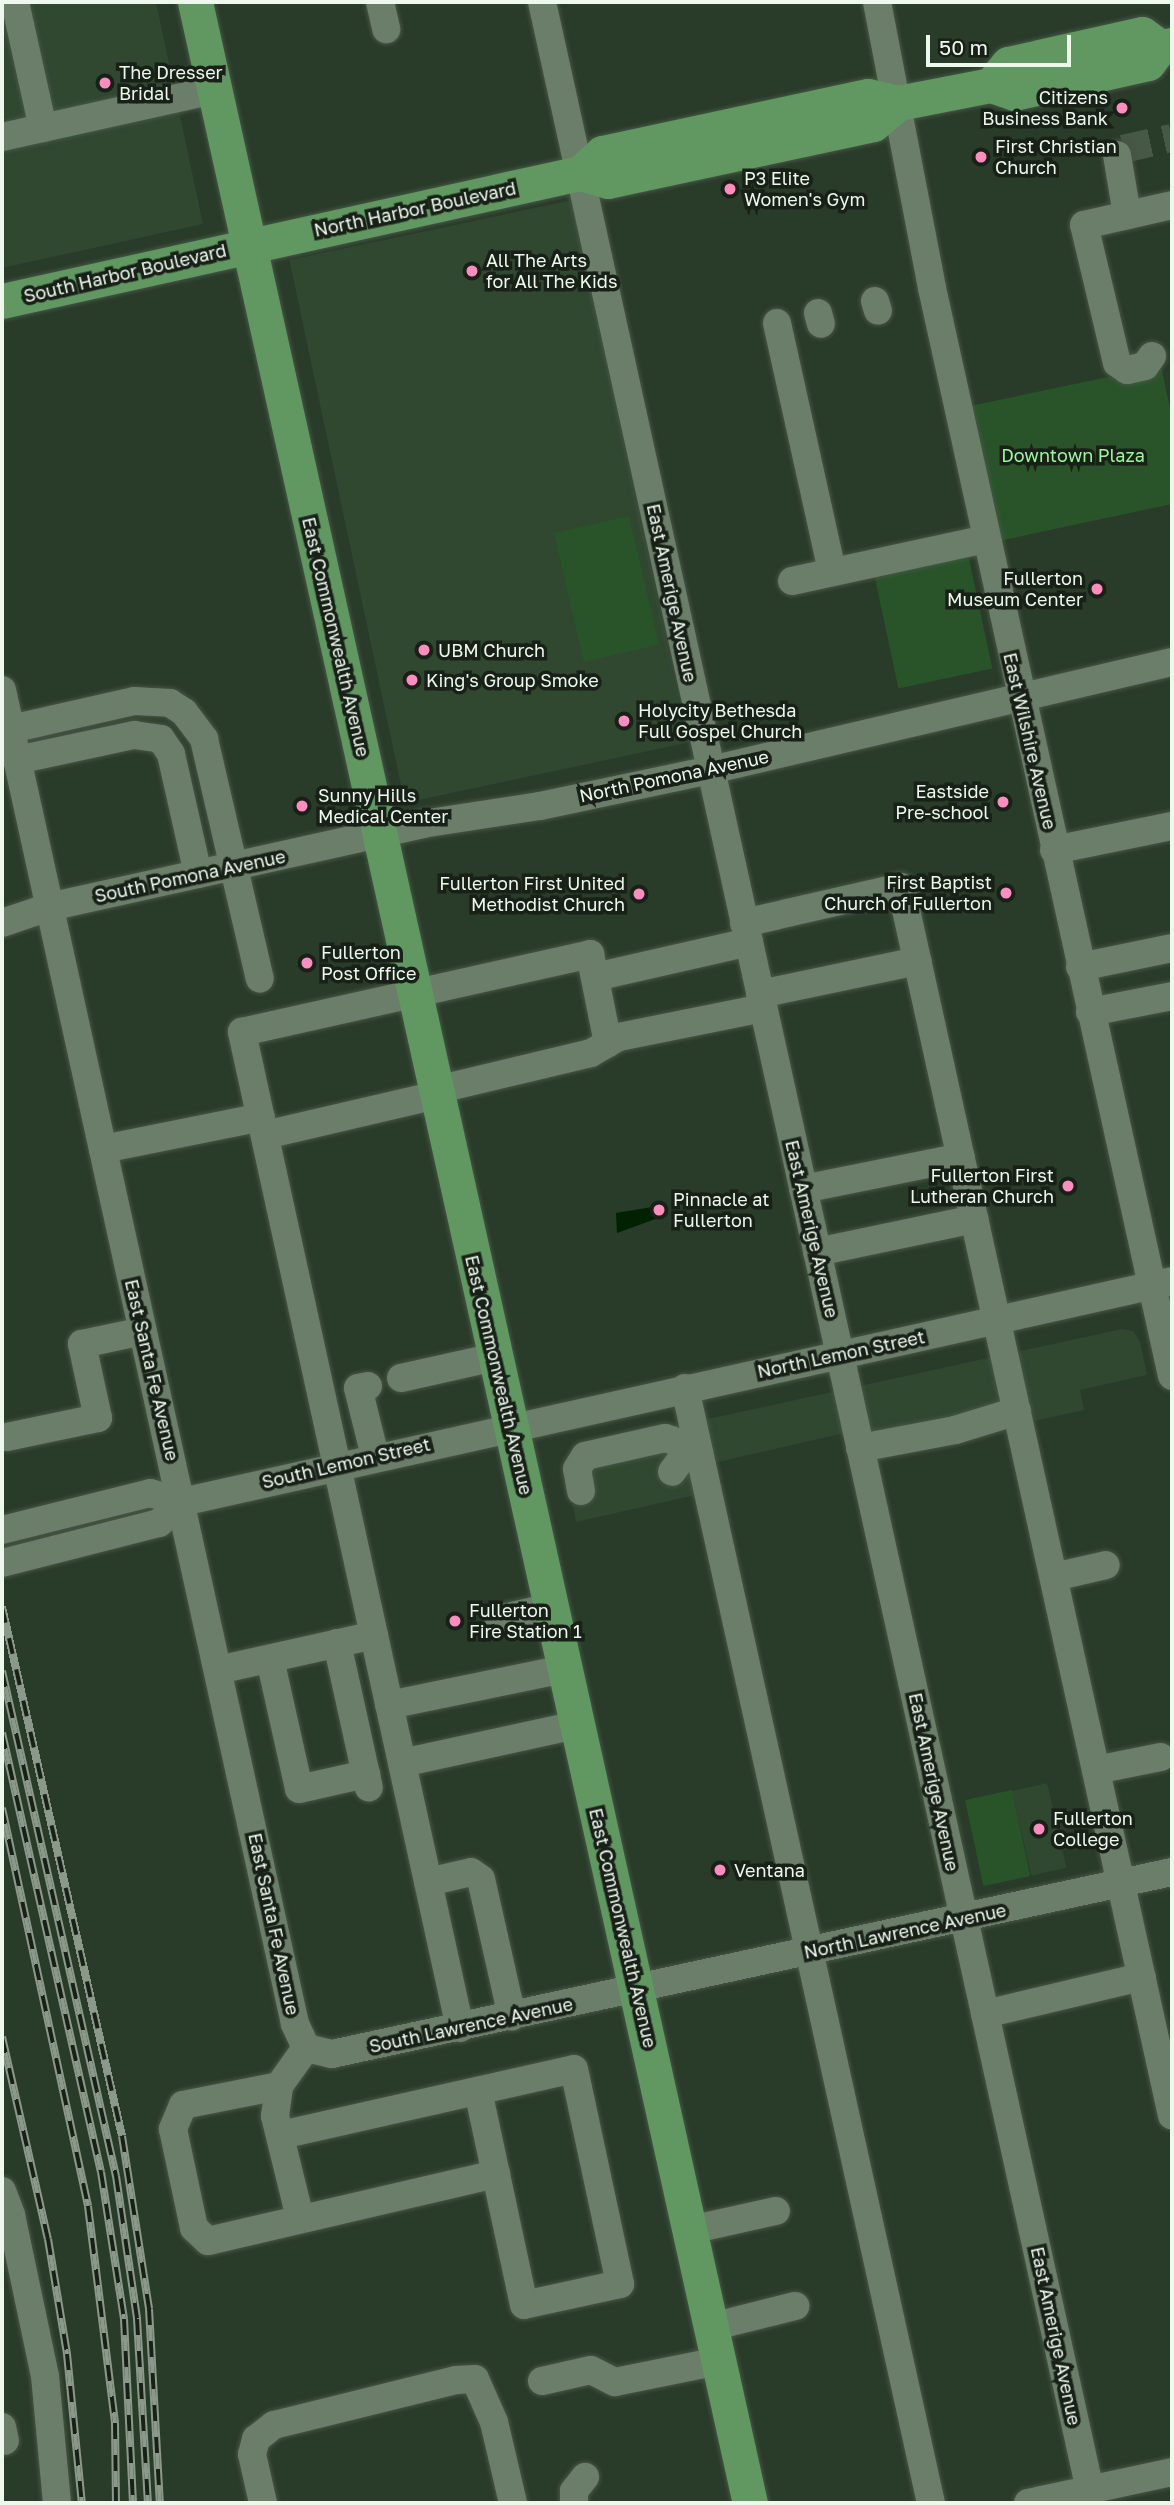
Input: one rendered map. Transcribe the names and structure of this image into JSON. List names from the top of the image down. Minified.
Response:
{"streets":{"main road":["North Harbor Boulevard","South Harbor Boulevard","East Commonwealth Avenue"],"street":["East Amerige Avenue","East Wilshire Avenue","North Pomona Avenue","South Pomona Avenue","North Lemon Street","East Santa Fe Avenue","South Lemon Street","North Lawrence Avenue","South Lawrence Avenue"]},"crossings":[["North Harbor Boulevard","South Harbor Boulevard"],["North Harbor Boulevard","East Amerige Avenue"],["North Harbor Boulevard","East Commonwealth Avenue"],["North Harbor Boulevard","East Wilshire Avenue"],["South Harbor Boulevard","East Commonwealth Avenue"],["East Amerige Avenue","North Pomona Avenue"],["East Amerige Avenue","North Lemon Street"],["East Amerige Avenue","North Lawrence Avenue"],["East Commonwealth Avenue","North Pomona Avenue"],["East Commonwealth Avenue","South Pomona Avenue"],["East Commonwealth Avenue","North Lemon Street"],["East Commonwealth Avenue","South Lemon Street"],["East Commonwealth Avenue","North Lawrence Avenue"],["East Commonwealth Avenue","South Lawrence Avenue"],["East Wilshire Avenue","North Pomona Avenue"],["East Wilshire Avenue","North Lemon Street"],["North Pomona Avenue","South Pomona Avenue"],["South Pomona Avenue","East Santa Fe Avenue"],["North Lemon Street","South Lemon Street"],["East Santa Fe Avenue","South Lemon Street"],["East Santa Fe Avenue","South Lawrence Avenue"],["North Lawrence Avenue","South Lawrence Avenue"]],"parks":["Downtown Plaza"],"places":["The Dresser Bridal","Citizens Business Bank","First Christian Church","P3 Elite Women's Gym","All The Arts for All The Kids","Fullerton Museum Center","UBM Church","King's Group Smoke","Holycity Bethesda Full Gospel Church","Eastside Pre-school","Sunny Hills Medical Center","First Baptist Church of Fullerton","Fullerton First United Methodist Church","Fullerton Post Office","Fullerton First Lutheran Church","Pinnacle at Fullerton","Fullerton Fire Station 1","Fullerton College","Ventana"],"scale_bar":"50 m"}
